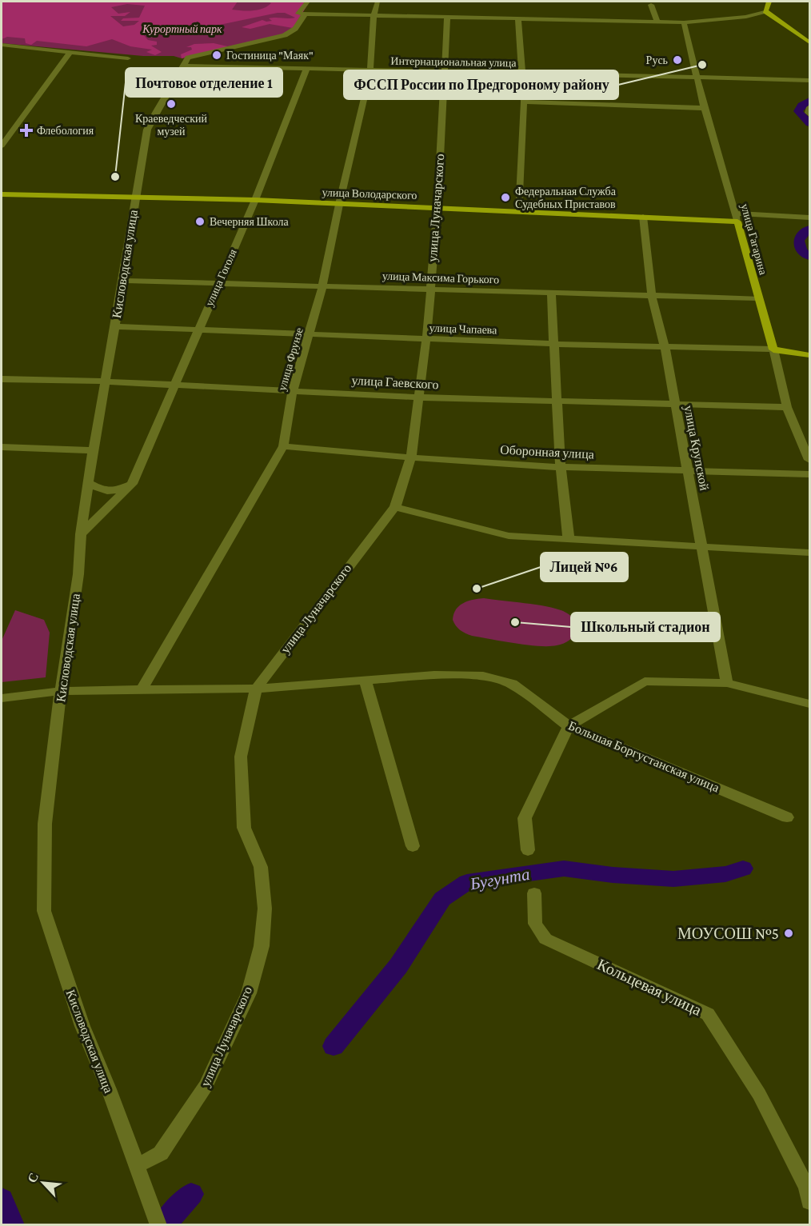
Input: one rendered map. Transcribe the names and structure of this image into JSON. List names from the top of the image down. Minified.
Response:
{"streets":{"main road":["улица Володарского","улица Гагарина","улица Чапаева"],"street":["Интернациональная улица","улица Луначарского","Кисловодская улица","улица Гоголя","улица Максима Горького","улица Фрунзе","улица Гаевского","улица Крупской","Оборонная улица","Большая Боргустанская улица","Кольцевая улица"]},"crossings":[["Интернациональная улица","улица Луначарского"],["Интернациональная улица","улица Гагарина"],["Интернациональная улица","Кисловодская улица"],["Интернациональная улица","улица Гоголя"],["Интернациональная улица","улица Фрунзе"],["улица Володарского","улица Луначарского"],["улица Володарского","улица Гагарина"],["улица Володарского","Кисловодская улица"],["улица Володарского","улица Гоголя"],["улица Володарского","улица Фрунзе"],["улица Володарского","улица Крупской"],["улица Луначарского","Кисловодская улица"],["улица Луначарского","улица Максима Горького"],["улица Луначарского","улица Чапаева"],["улица Луначарского","улица Гаевского"],["улица Луначарского","Оборонная улица"],["улица Луначарского","Большая Боргустанская улица"],["улица Гагарина","улица Максима Горького"],["улица Гагарина","улица Чапаева"],["улица Гагарина","улица Гаевского"],["Кисловодская улица","улица Гоголя"],["Кисловодская улица","улица Максима Горького"],["Кисловодская улица","улица Чапаева"],["Кисловодская улица","улица Гаевского"],["Кисловодская улица","Большая Боргустанская улица"],["улица Гоголя","улица Максима Горького"],["улица Гоголя","улица Чапаева"],["улица Гоголя","улица Гаевского"],["улица Максима Горького","улица Фрунзе"],["улица Максима Горького","улица Крупской"],["улица Чапаева","улица Фрунзе"],["улица Чапаева","улица Крупской"],["улица Фрунзе","улица Гаевского"],["улица Фрунзе","Оборонная улица"],["улица Фрунзе","Большая Боргустанская улица"],["улица Гаевского","улица Крупской"],["улица Крупской","Оборонная улица"]],"water":["Бугунта"],"parks":["Курортный парк"],"places":{"other":["Гостиница \"Маяк\"","Русь","ФССП России по Предгороному району","Краеведческий музей","Почтовое отделение 1","Федеральная Служба Судебных Приставов","Вечерняя Школа","Лицей №6","Школьный стадион","МОУСОШ №5"],"health":["Флебология"]},"north":"top left"}
